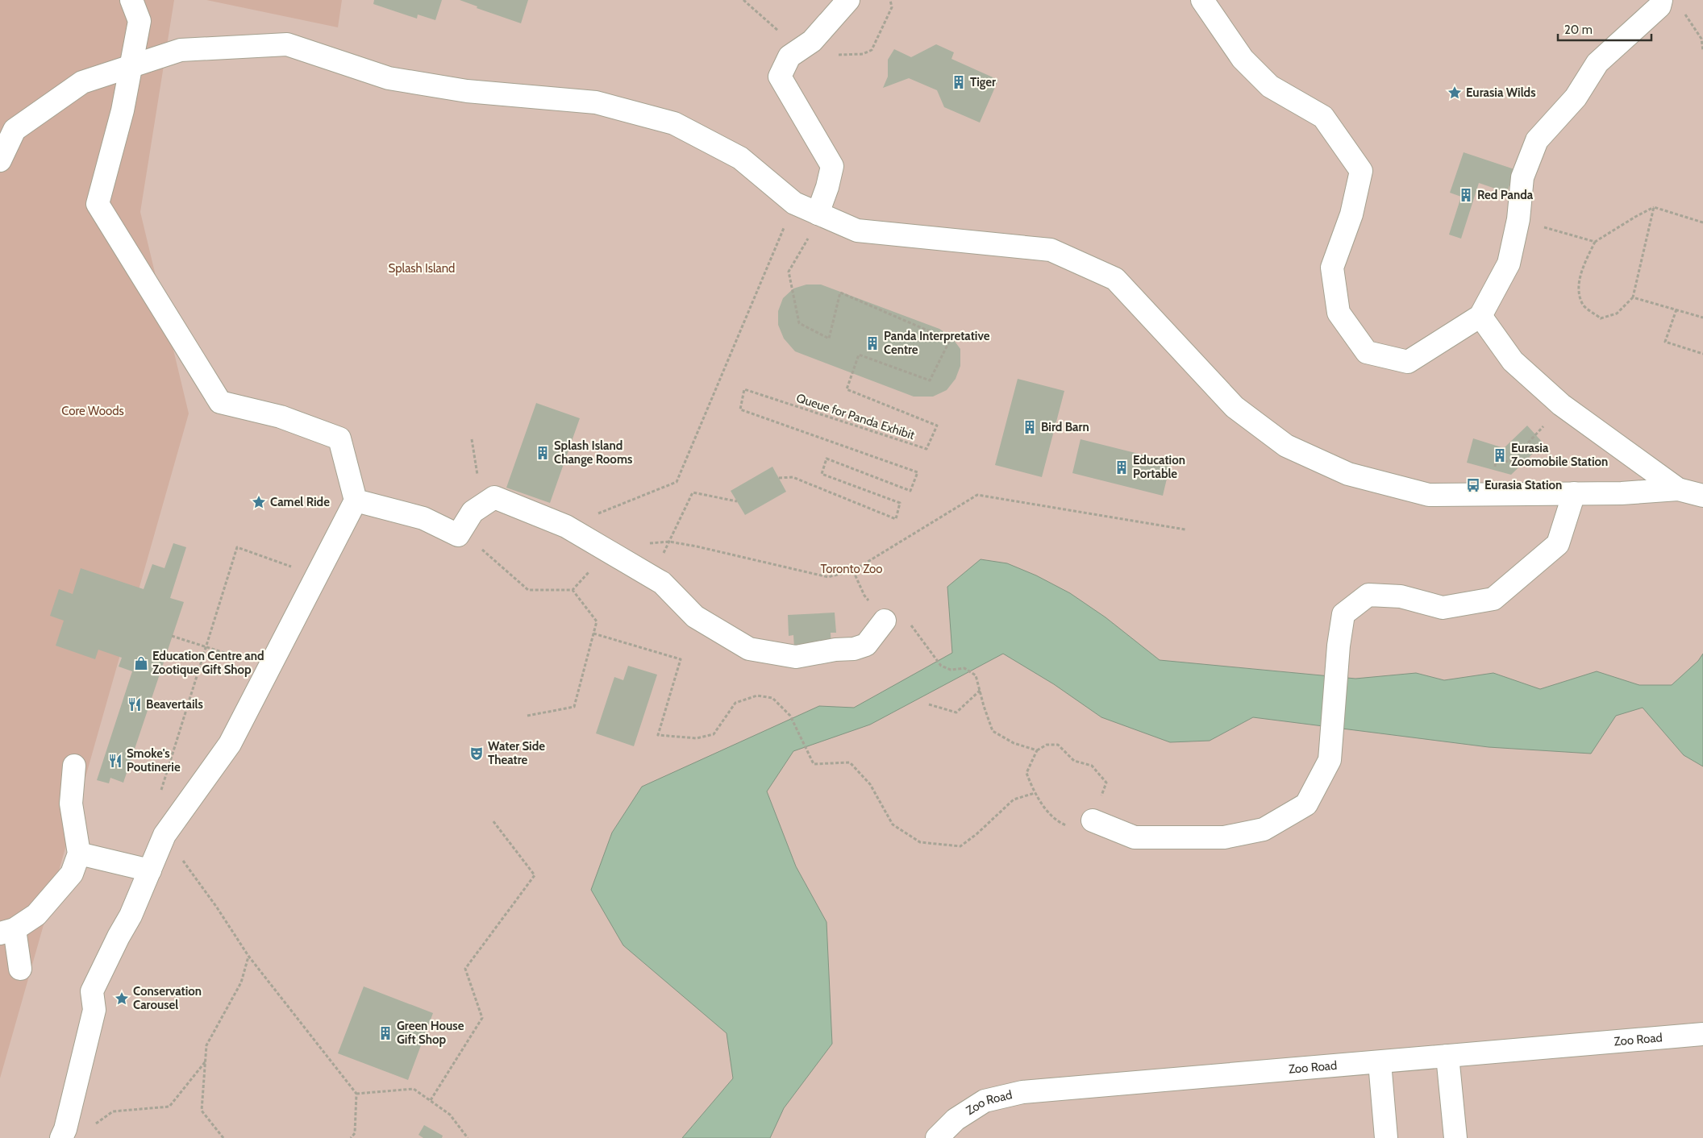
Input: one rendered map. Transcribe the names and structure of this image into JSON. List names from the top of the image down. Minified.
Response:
{"streets":{"street":["Zoo Road"],"path":["Queue for Panda Exhibit"]},"parks":["Splash Island","Core Woods","Toronto Zoo"],"places":{"building":["Tiger","Red Panda","Panda Interpretative Centre","Bird Barn","Splash Island Change Rooms","Eurasia Zoomobile Station","Education Portable","Green House Gift Shop"],"place":["Eurasia Wilds","Camel Ride","Conservation Carousel"],"bus stop":["Eurasia Station"],"shop":["Education Centre and Zootique Gift Shop"],"restaurant":["Beavertails","Smoke's Poutinerie"],"theatre":["Water Side Theatre"]},"scale_bar":"20 m"}
